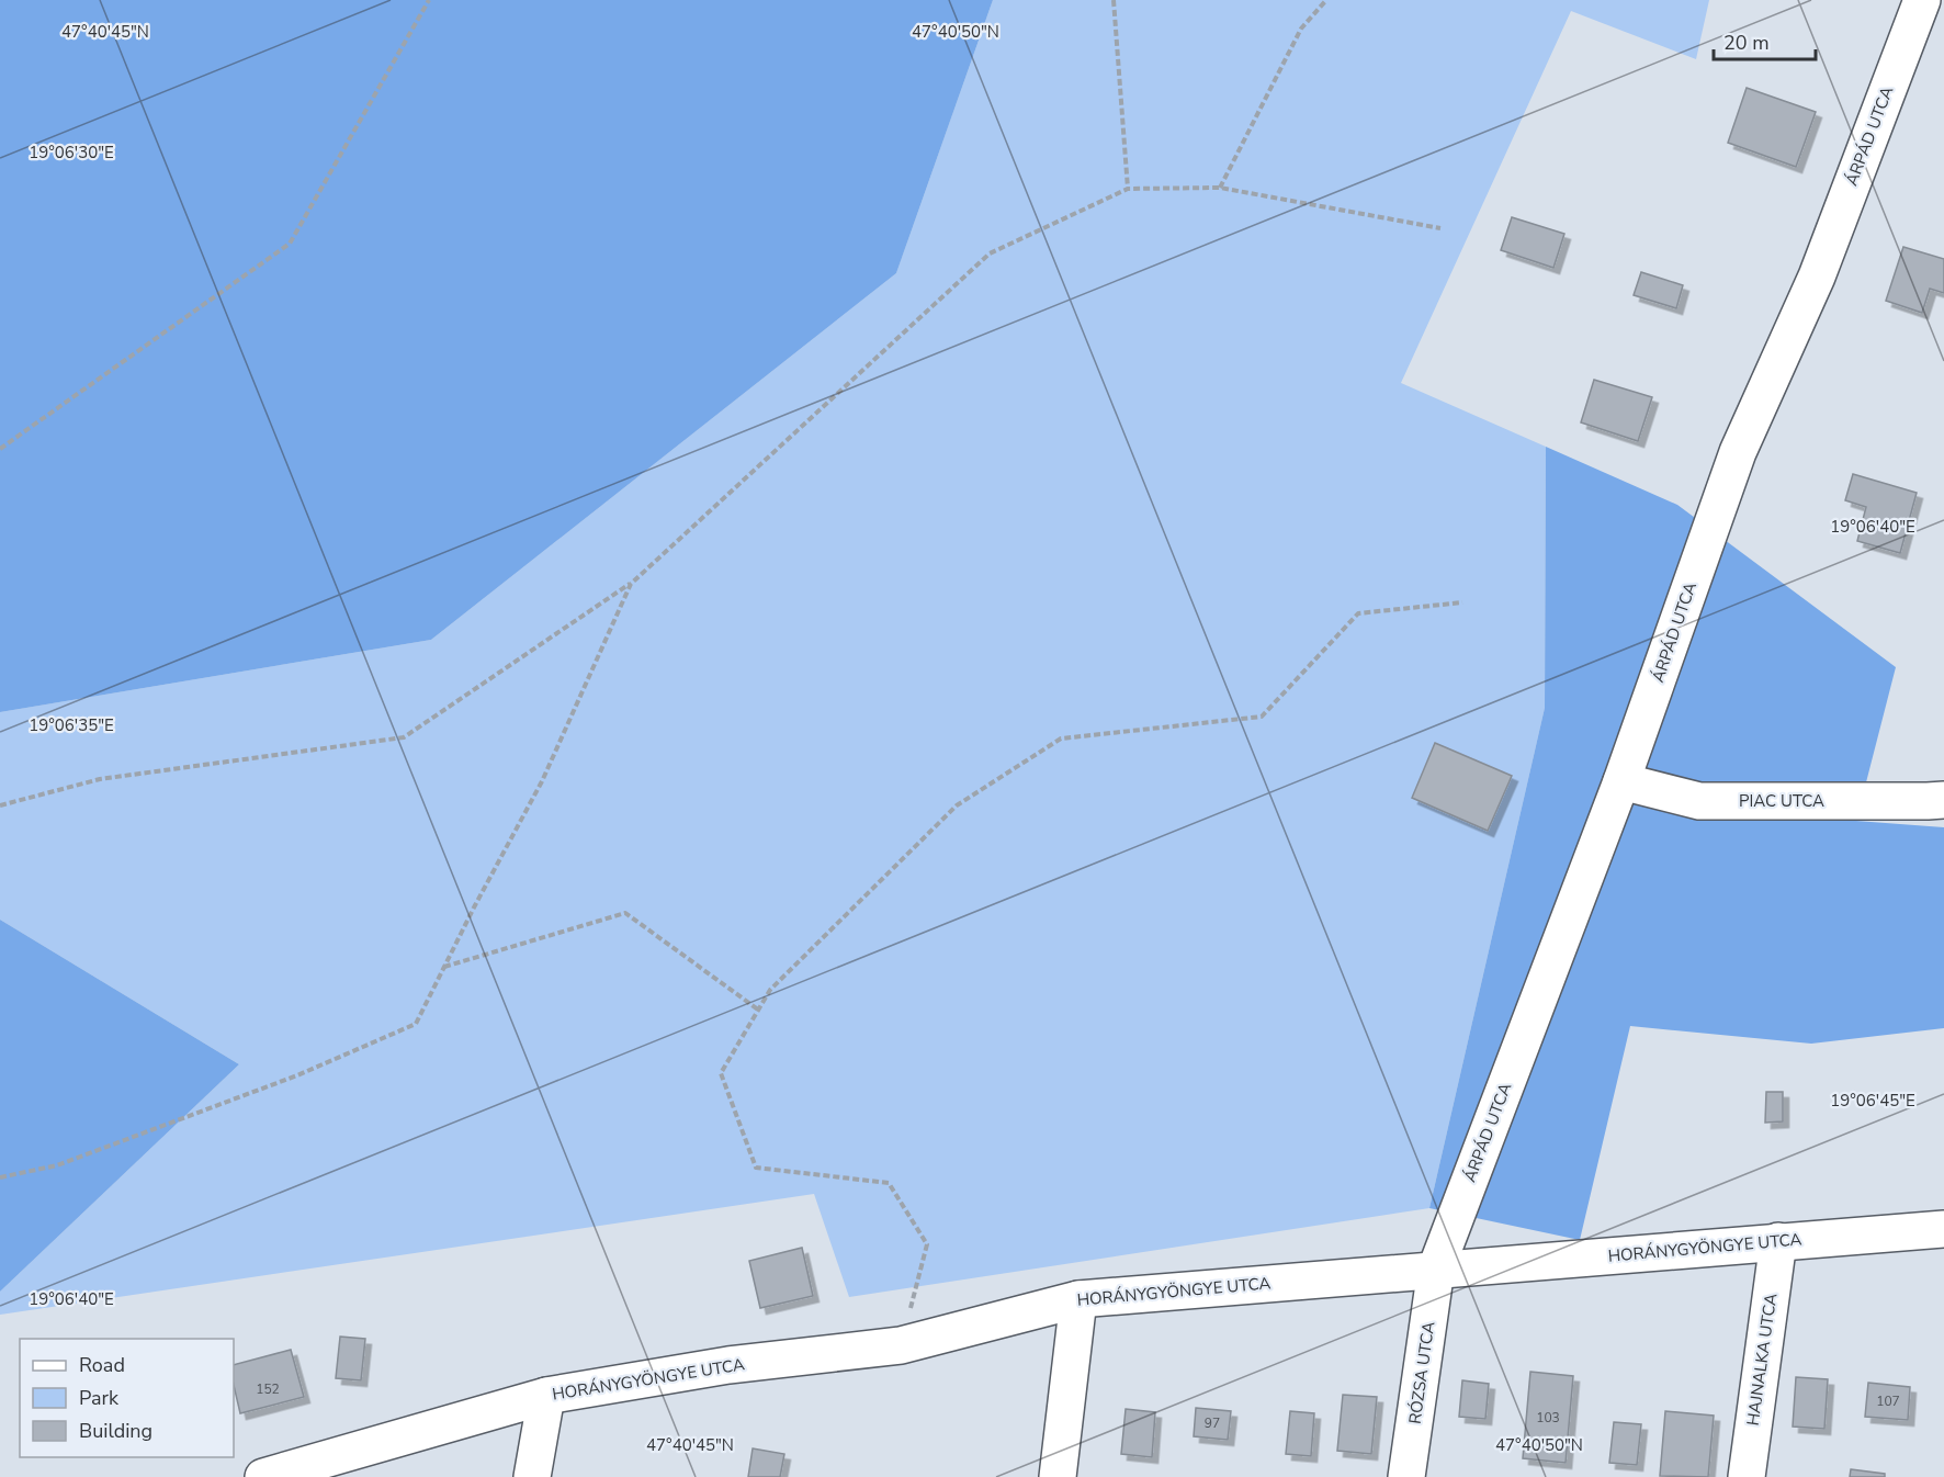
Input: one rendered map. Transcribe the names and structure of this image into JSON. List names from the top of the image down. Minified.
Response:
{"streets":{"street":["ÁRPÁD UTCA","PIAC UTCA","HORÁNYGYÖNGYE UTCA","HAJNALKA UTCA","RÓZSA UTCA"]},"crossings":[["ÁRPÁD UTCA","PIAC UTCA"],["ÁRPÁD UTCA","HORÁNYGYÖNGYE UTCA"],["ÁRPÁD UTCA","RÓZSA UTCA"],["HORÁNYGYÖNGYE UTCA","HAJNALKA UTCA"],["HORÁNYGYÖNGYE UTCA","RÓZSA UTCA"]],"house_numbers":["152","107","103","97"],"legend":["Road","Park","Building"],"scale_bar":"20 m","coordinates":["47°40'45\"N","47°40'50\"N","19°06'30\"E","19°06'40\"E","19°06'35\"E","19°06'45\"E"]}
